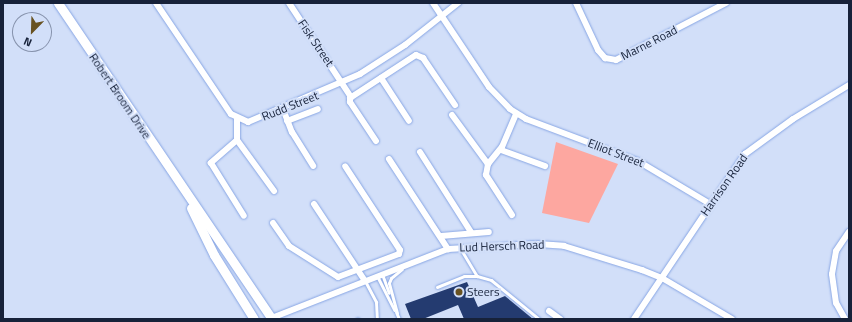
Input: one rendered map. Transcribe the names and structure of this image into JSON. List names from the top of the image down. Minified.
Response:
{"streets":{"street":["Fisk Street","Marne Road","Robert Broom Drive","Rudd Street","Elliot Street","Harrison Road","Lud Hersch Road"]},"crossings":[["Fisk Street","Rudd Street"],["Robert Broom Drive","Lud Hersch Road"],["Rudd Street","Elliot Street"],["Elliot Street","Harrison Road"],["Harrison Road","Lud Hersch Road"]],"places":["Steers"],"north":"bottom left"}
